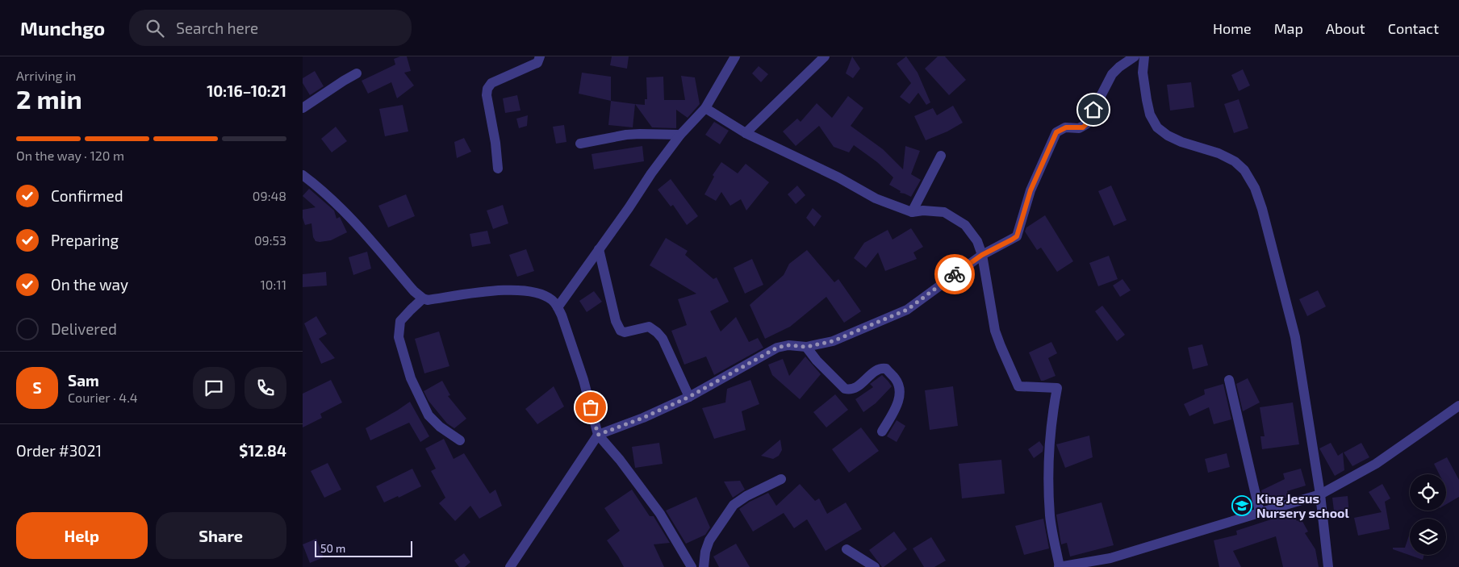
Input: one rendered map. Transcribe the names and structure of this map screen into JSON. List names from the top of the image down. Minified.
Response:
{"places":{"school or university":["King Jesus Nursery school"]},"scale_bar":"50 m","page":{"header":"Munchgo","search":"Search here","nav":["Home","Map","About","Contact"],"heading":["2 min","Arriving in","10:16–10:21"],"panel":["Sam","Courier · 4.4","Order #3021","$12.84"],"bar":"On the way · 120 m","list":[["Confirmed","09:48"],["Preparing","09:53"],["On the way","10:11"],"Delivered"],"round":"S","buttons":["Help","Share"],"scale":"50 m"}}
